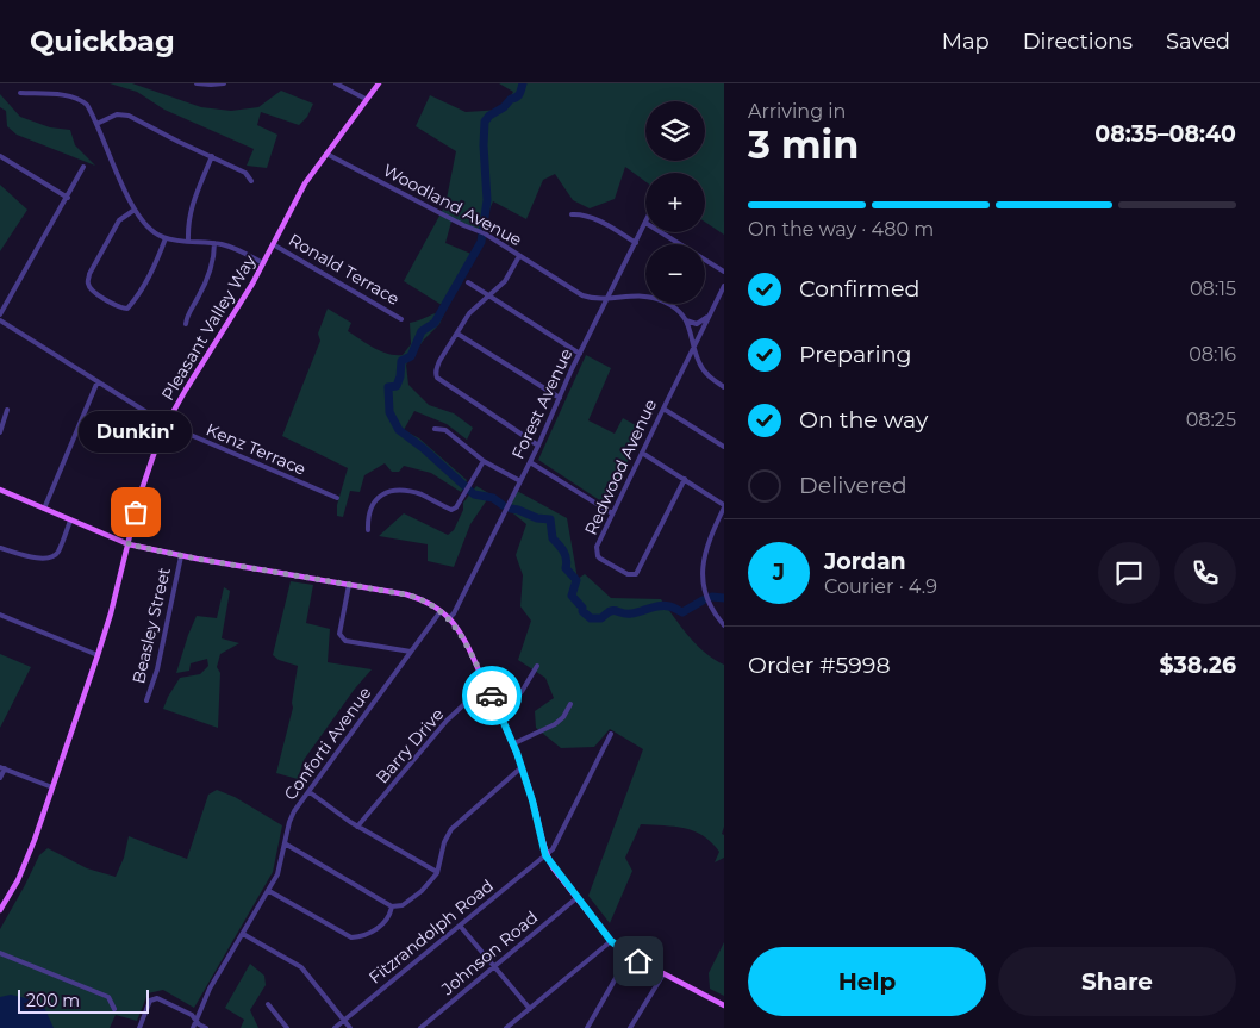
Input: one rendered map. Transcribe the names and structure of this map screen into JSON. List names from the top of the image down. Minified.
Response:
{"streets":{"main road":["Pleasant Valley Way"],"street":["Woodland Avenue","Ronald Terrace","Forest Avenue","Kenz Terrace","Redwood Avenue","Beasley Street","Conforti Avenue","Barry Drive","Fitzrandolph Road","Johnson Road"]},"crossings":[["Woodland Avenue","Pleasant Valley Way"],["Woodland Avenue","Forest Avenue"],["Woodland Avenue","Redwood Avenue"],["Ronald Terrace","Pleasant Valley Way"],["Pleasant Valley Way","Kenz Terrace"]],"places":["Dunkin'"],"scale_bar":"200 m","page":{"header":"Quickbag","nav":["Map","Directions","Saved"],"heading":["3 min","Arriving in","08:35–08:40"],"panel":["Jordan","Courier · 4.9","Order #5998","$38.26"],"map_buttons":["+","−"],"bar":"On the way · 480 m","list":[["Confirmed","08:15"],["Preparing","08:16"],["On the way","08:25"],"Delivered"],"bubble":"Dunkin'","round":"J","buttons":["Help","Share"],"scale":"200 m"}}
